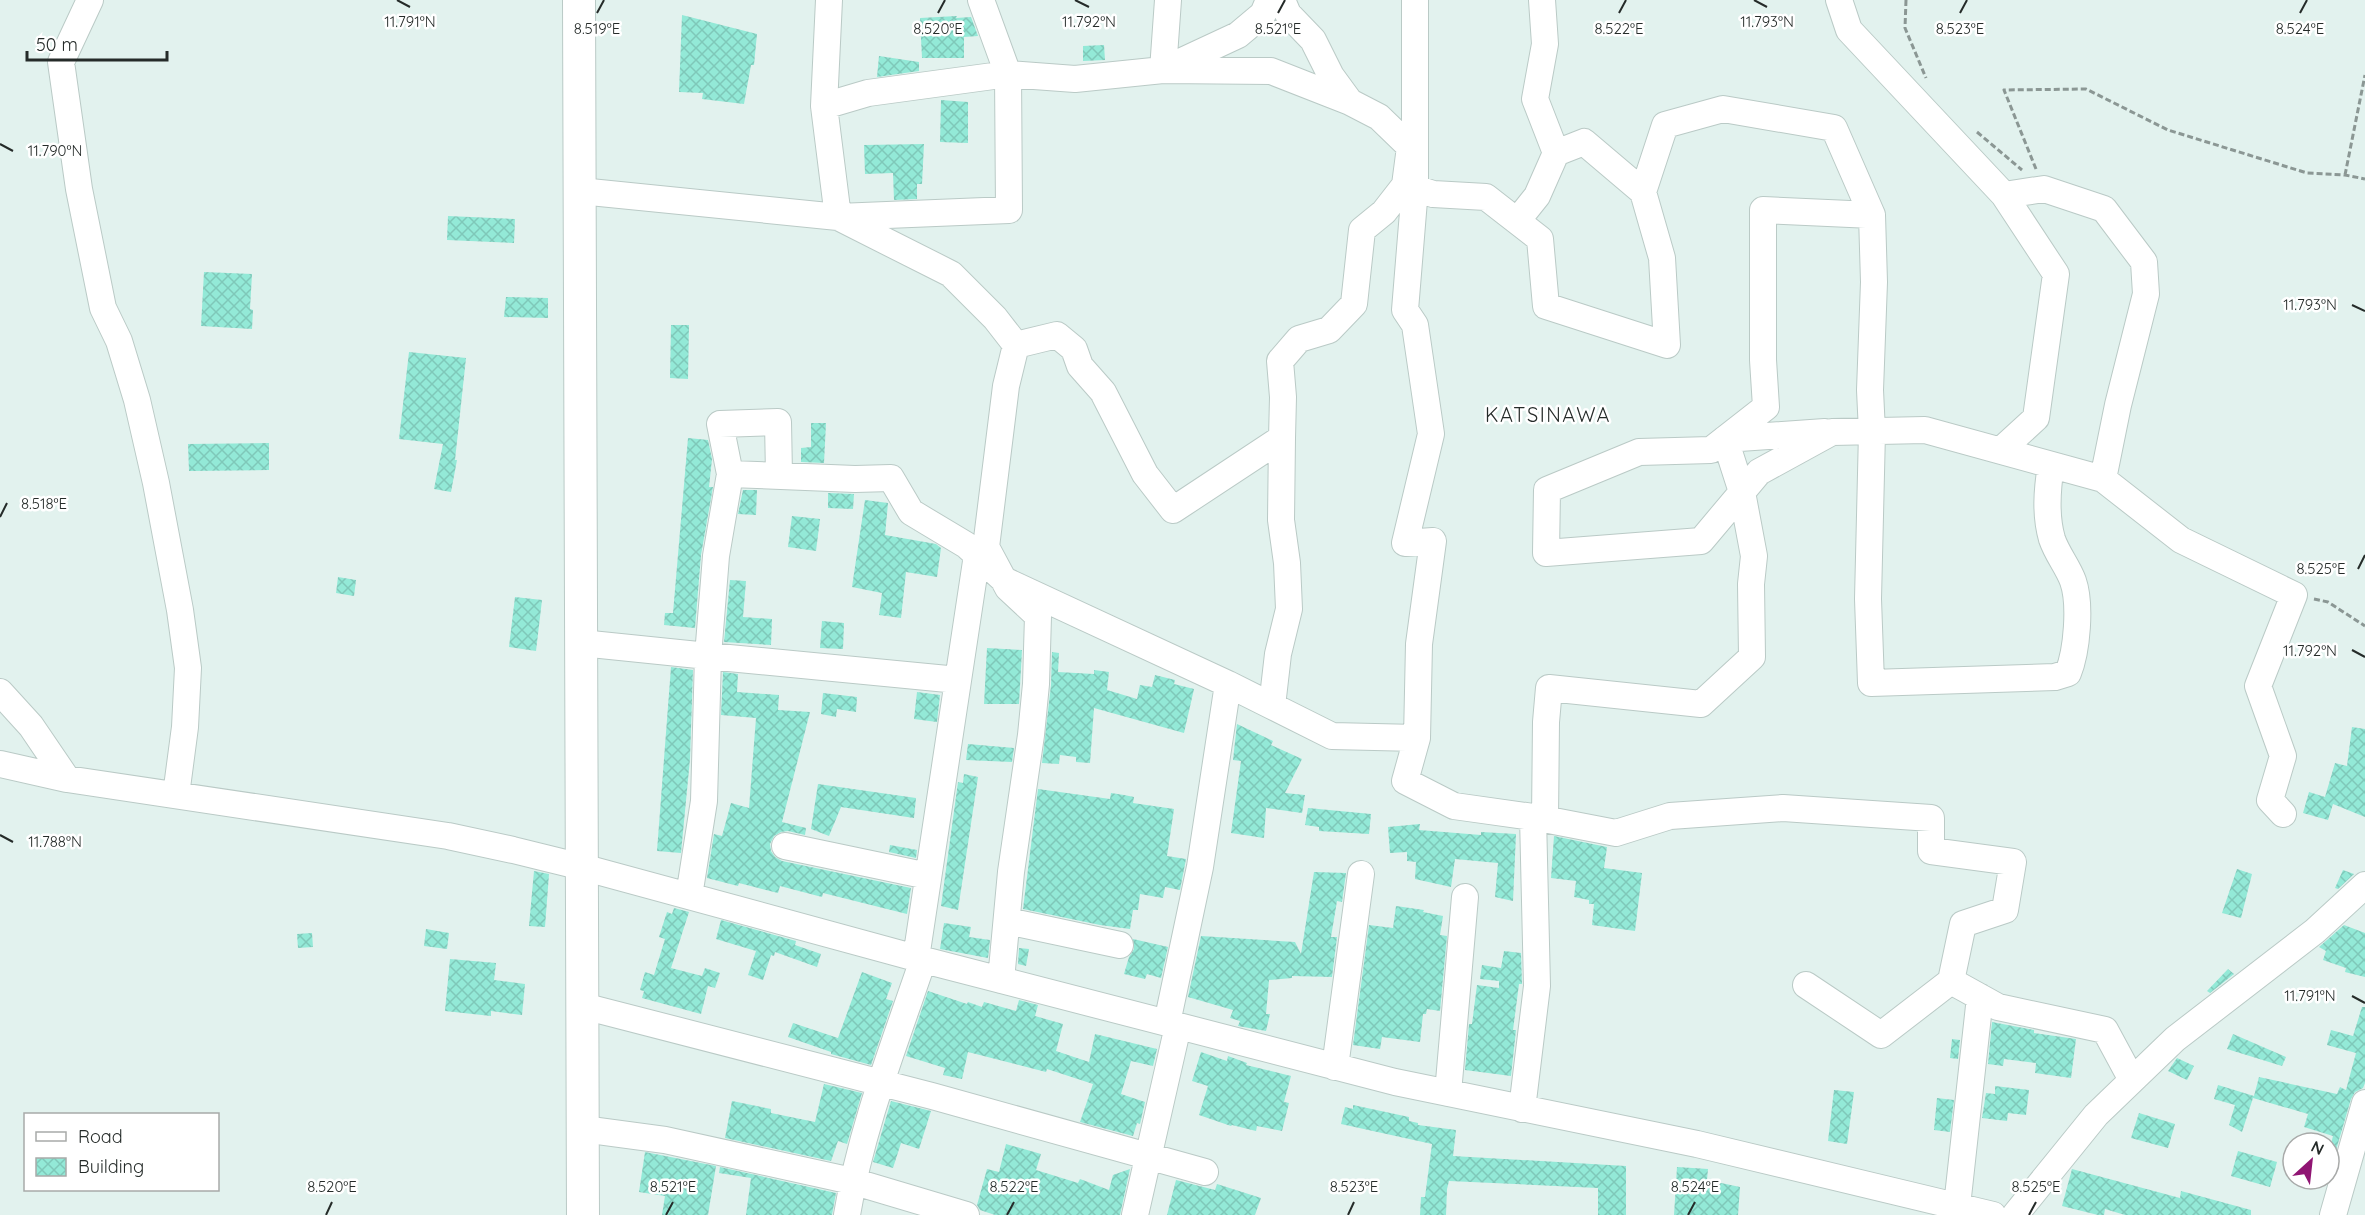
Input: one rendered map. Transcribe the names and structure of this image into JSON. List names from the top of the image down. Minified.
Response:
{"districts":["KATSINAWA"],"legend":["Road","Building"],"scale_bar":"50 m","north":"top right","coordinates":["11.791°N","11.792°N","11.793°N","8.519°E","8.520°E","8.521°E","8.522°E","8.523°E","8.524°E","11.790°N","8.518°E","8.525°E","11.788°N"]}
